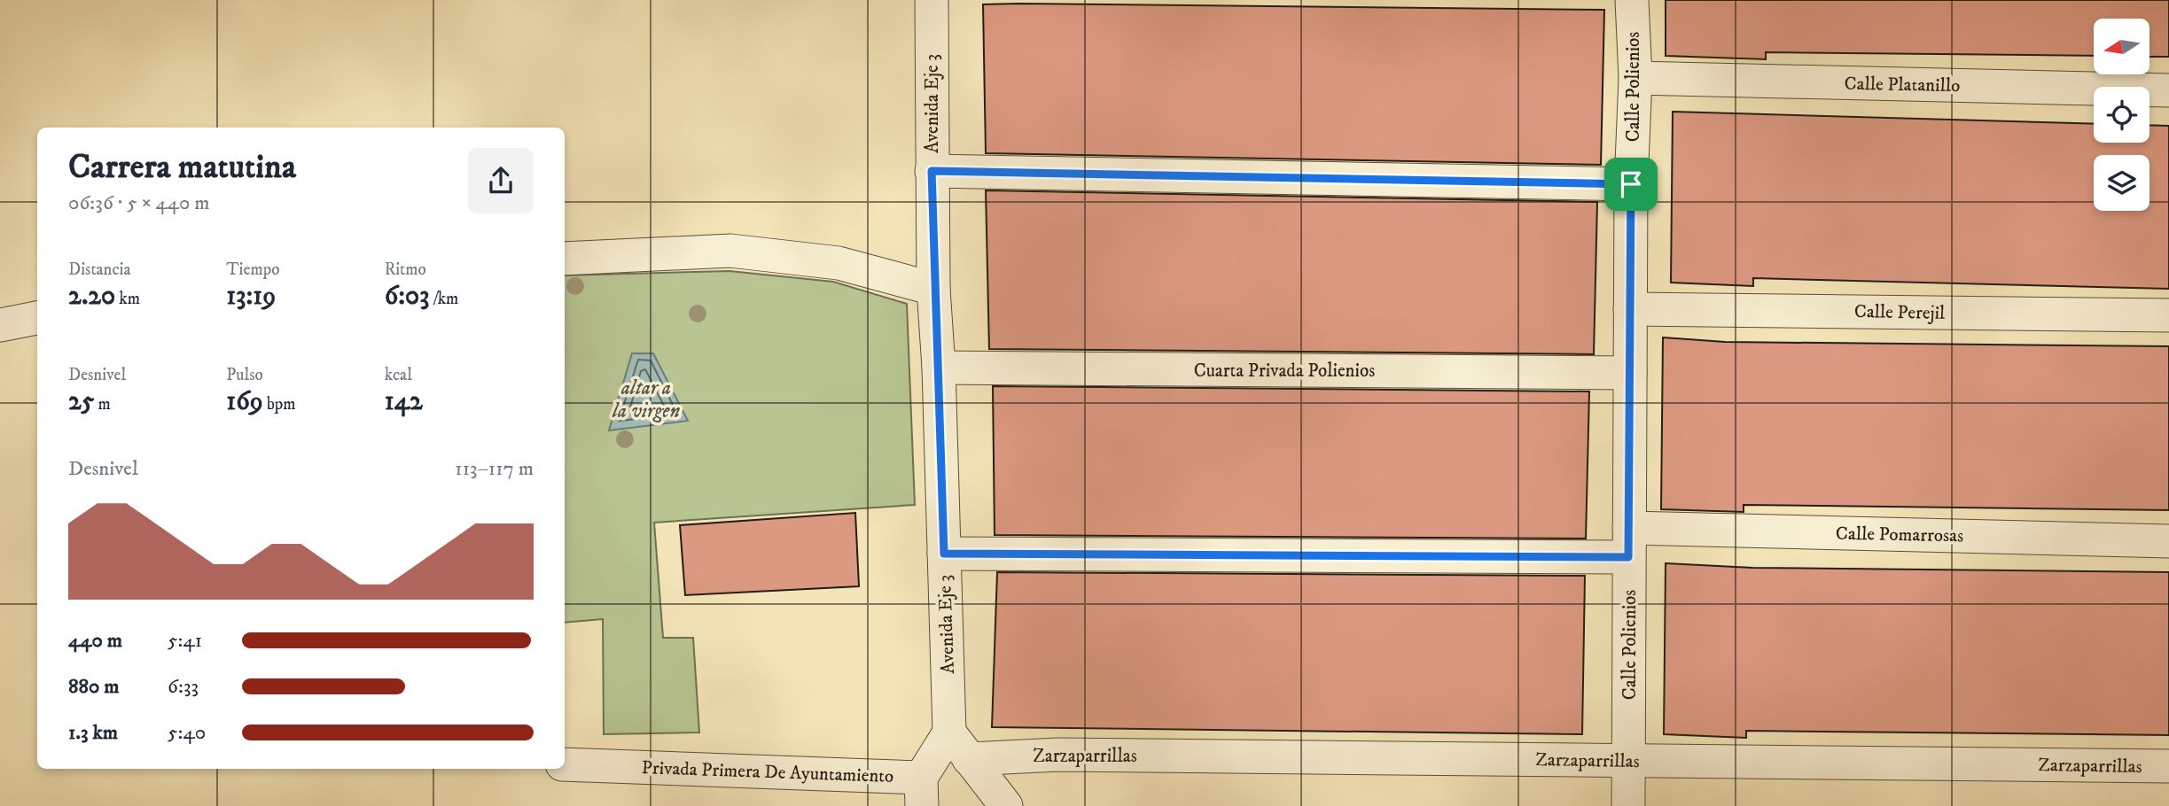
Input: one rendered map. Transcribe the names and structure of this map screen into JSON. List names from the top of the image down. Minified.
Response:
{"streets":{"street":["Calle Platanillo","Calle Polienios","Avenida Eje 3","Calle Perejil","Cuarta Privada Polienios","Calle Pomarrosas","Zarzaparrillas","Privada Primera De Ayuntamiento"]},"crossings":[["Calle Platanillo","Calle Polienios"],["Calle Polienios","Calle Perejil"],["Calle Polienios","Cuarta Privada Polienios"],["Calle Polienios","Calle Pomarrosas"],["Calle Polienios","Zarzaparrillas"],["Avenida Eje 3","Cuarta Privada Polienios"],["Avenida Eje 3","Calle Pomarrosas"],["Avenida Eje 3","Privada Primera De Ayuntamiento"]],"water":["altar a la virgen"],"north":"left","page":{"heading":["Carrera matutina","06:36 · 5 × 440 m"],"stats":[["Distancia","2.20 km"],["Tiempo","13:19"],["Ritmo","6:03 /km"],["Desnivel","25 m"],["Pulso","169 bpm"],["kcal","142"]],"chart":["Desnivel","113–117 m"],"list":[{"name":"440 m","note":"5:41"},{"name":"880 m","note":"6:33"},{"name":"1.3 km","note":"5:40"}]}}
